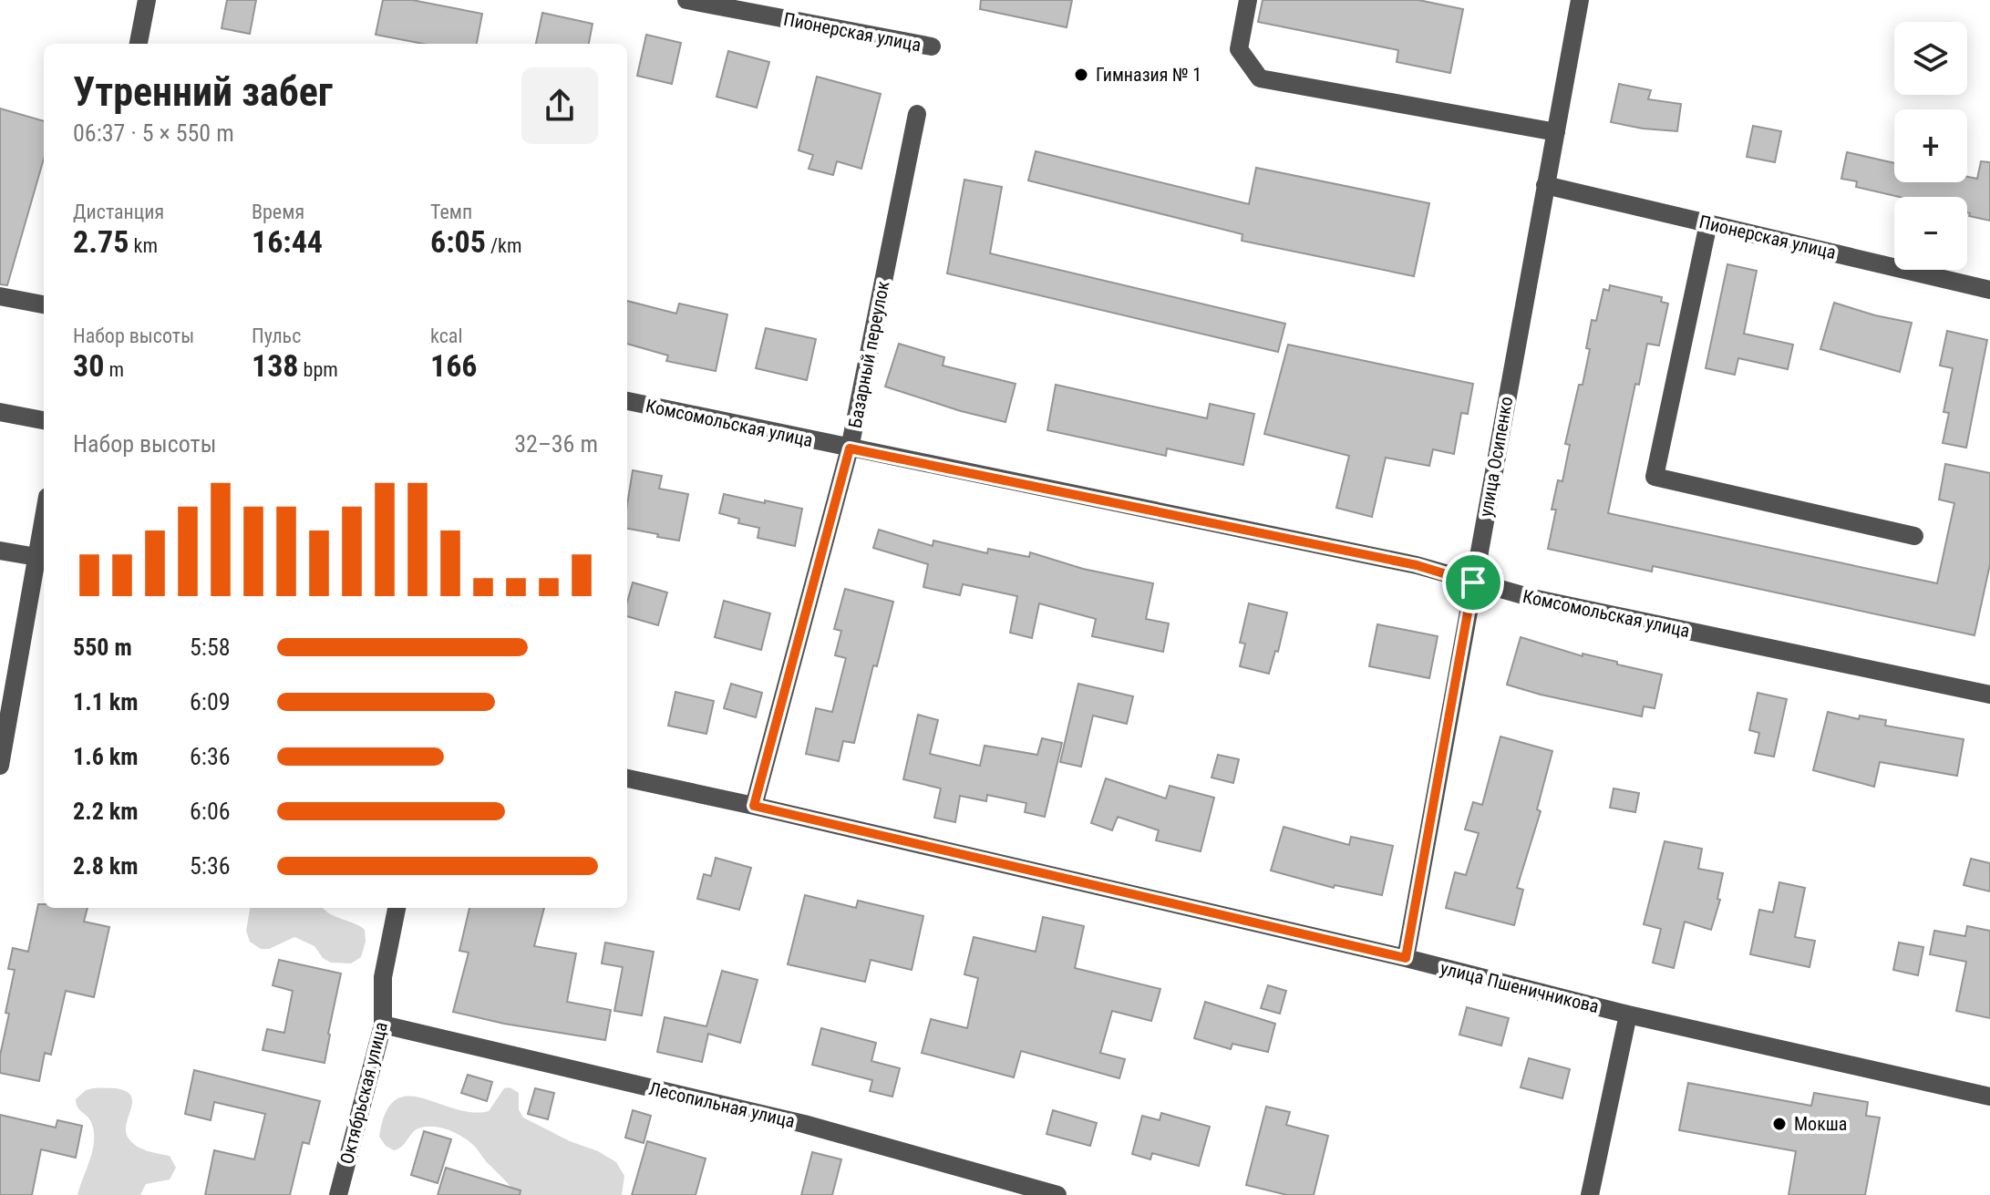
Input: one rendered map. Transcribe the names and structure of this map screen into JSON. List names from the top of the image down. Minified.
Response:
{"streets":{"street":["Пионерская улица","Базарный переулок","Комсомольская улица","улица Осипенко","улица Пшеничникова","Октябрьская улица","Лесопильная улица"]},"crossings":[["Пионерская улица","улица Осипенко"],["Базарный переулок","Комсомольская улица"],["Базарный переулок","улица Пшеничникова"],["Комсомольская улица","улица Осипенко"],["улица Осипенко","улица Пшеничникова"],["Октябрьская улица","Лесопильная улица"]],"places":["Гимназия № 1","Мокша"],"page":{"map_buttons":["+","−"],"heading":["Утренний забег","06:37 · 5 × 550 m"],"stats":[["Дистанция","2.75 km"],["Время","16:44"],["Темп","6:05 /km"],["Набор высоты","30 m"],["Пульс","138 bpm"],["kcal","166"]],"chart":["Набор высоты","32–36 m"],"list":[{"name":"550 m","note":"5:58"},{"name":"1.1 km","note":"6:09"},{"name":"1.6 km","note":"6:36"},{"name":"2.2 km","note":"6:06"},{"name":"2.8 km","note":"5:36"}]}}
